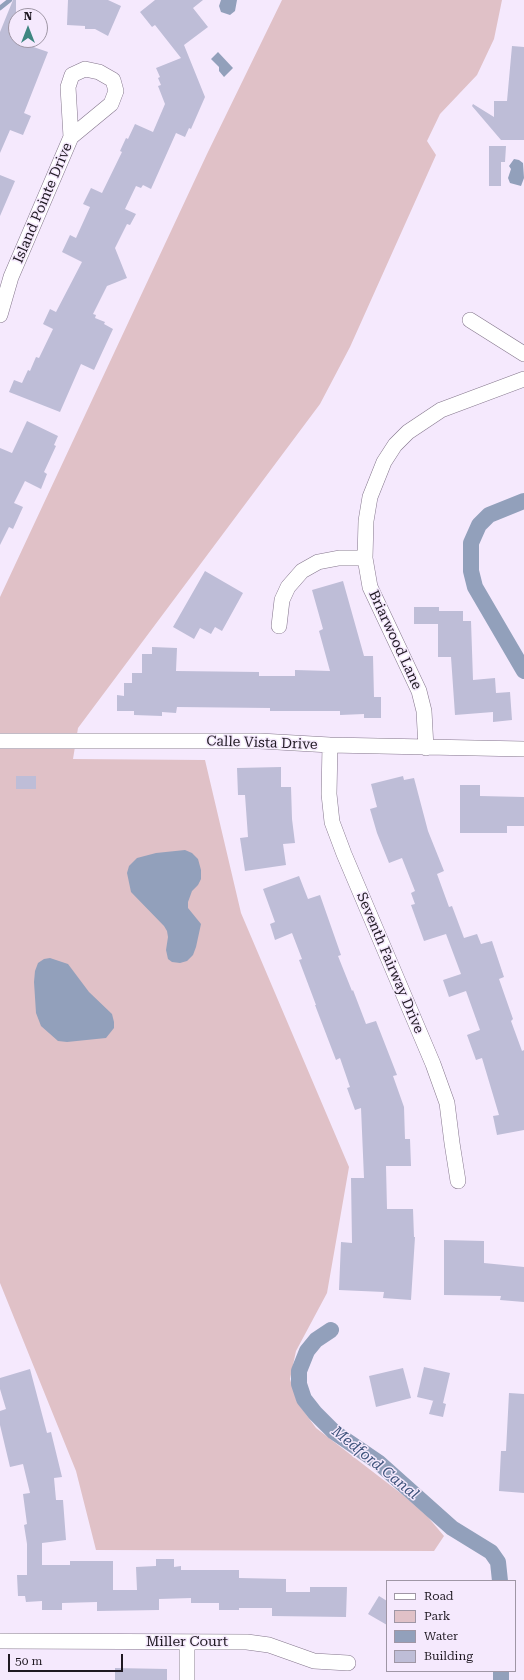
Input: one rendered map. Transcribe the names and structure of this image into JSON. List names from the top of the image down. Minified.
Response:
{"streets":{"street":["Island Pointe Drive","Briarwood Lane","Calle Vista Drive","Seventh Fairway Drive","Miller Court"]},"crossings":[["Briarwood Lane","Calle Vista Drive"],["Calle Vista Drive","Seventh Fairway Drive"]],"water":["Medford Canal"],"legend":["Road","Park","Water","Building"],"scale_bar":"50 m","north":"top"}
